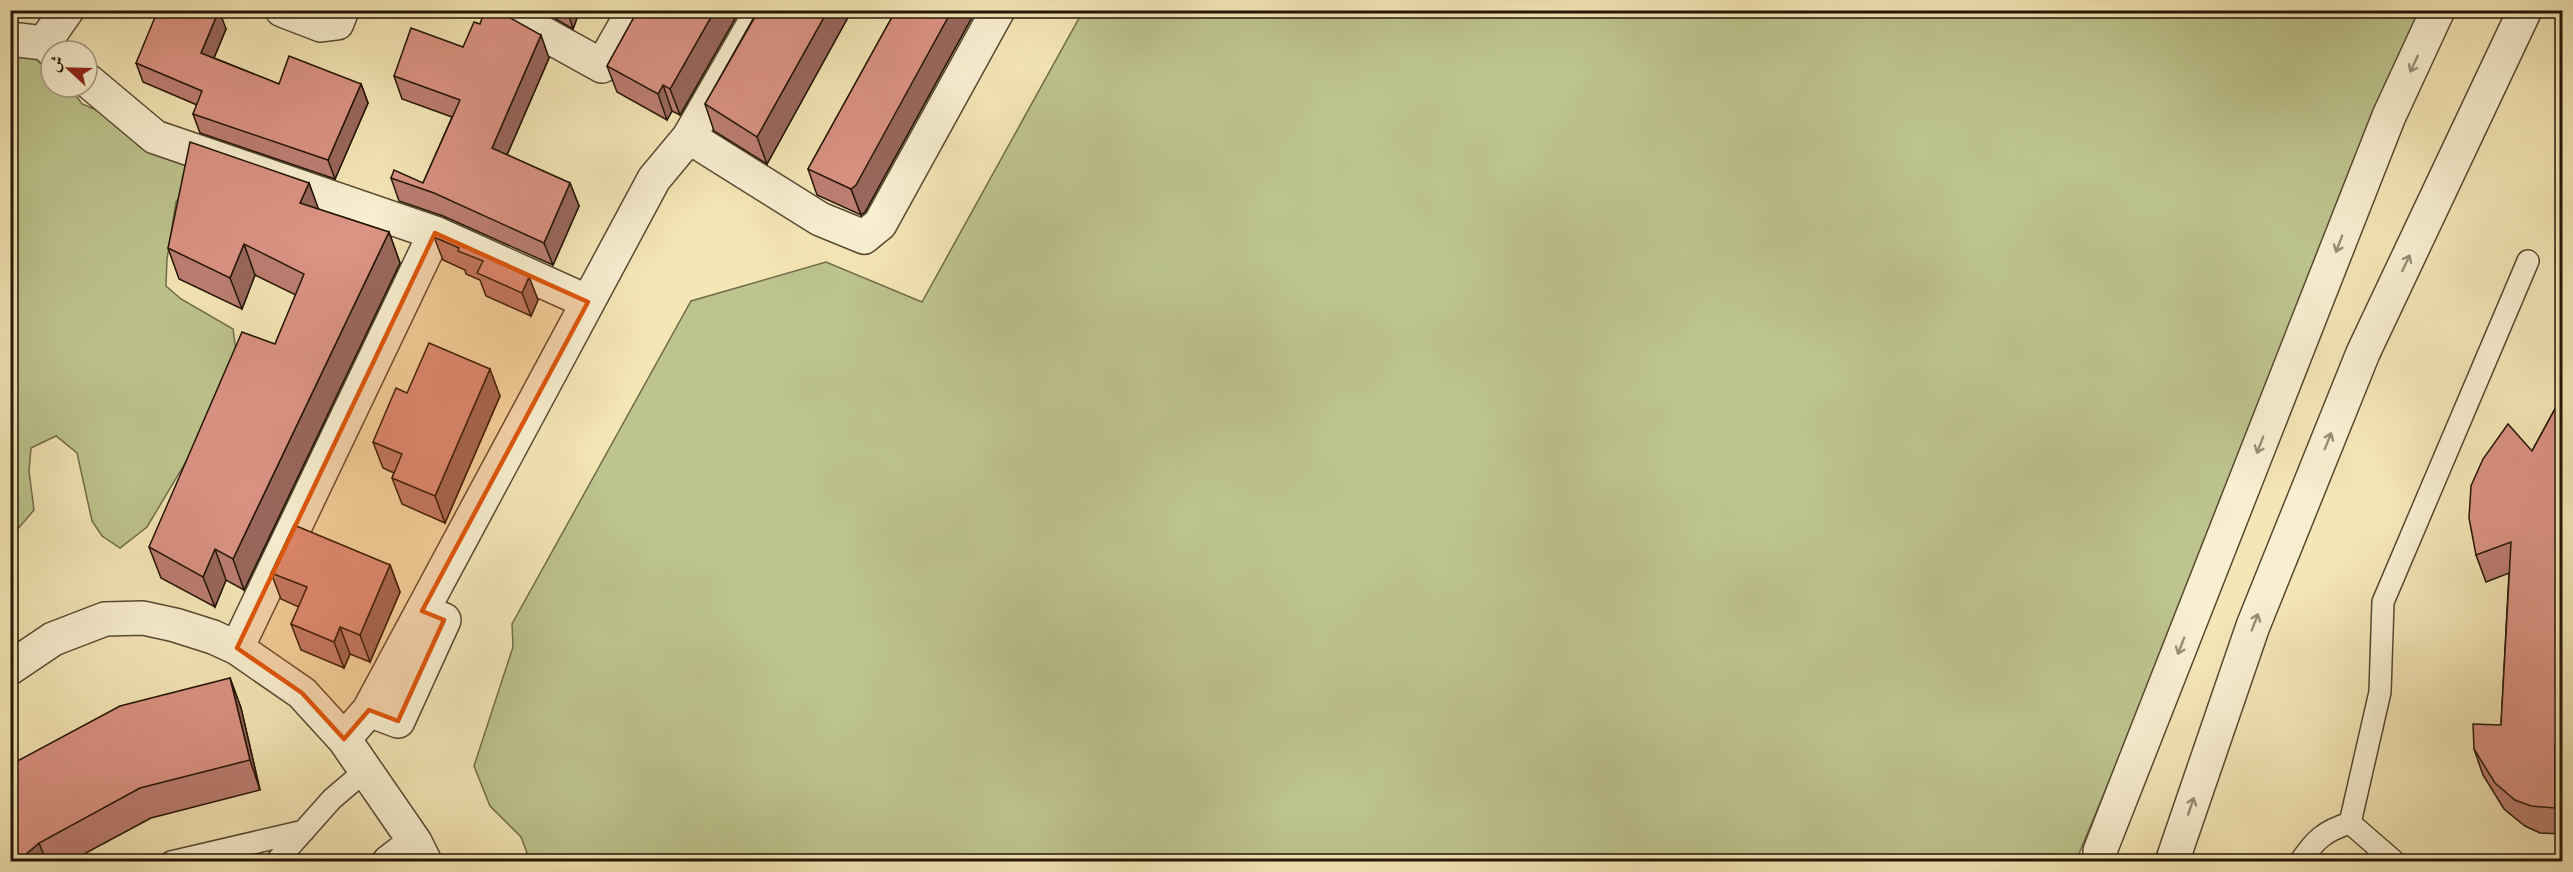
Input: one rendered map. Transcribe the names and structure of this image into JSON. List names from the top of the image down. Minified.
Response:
{"north":"left"}
